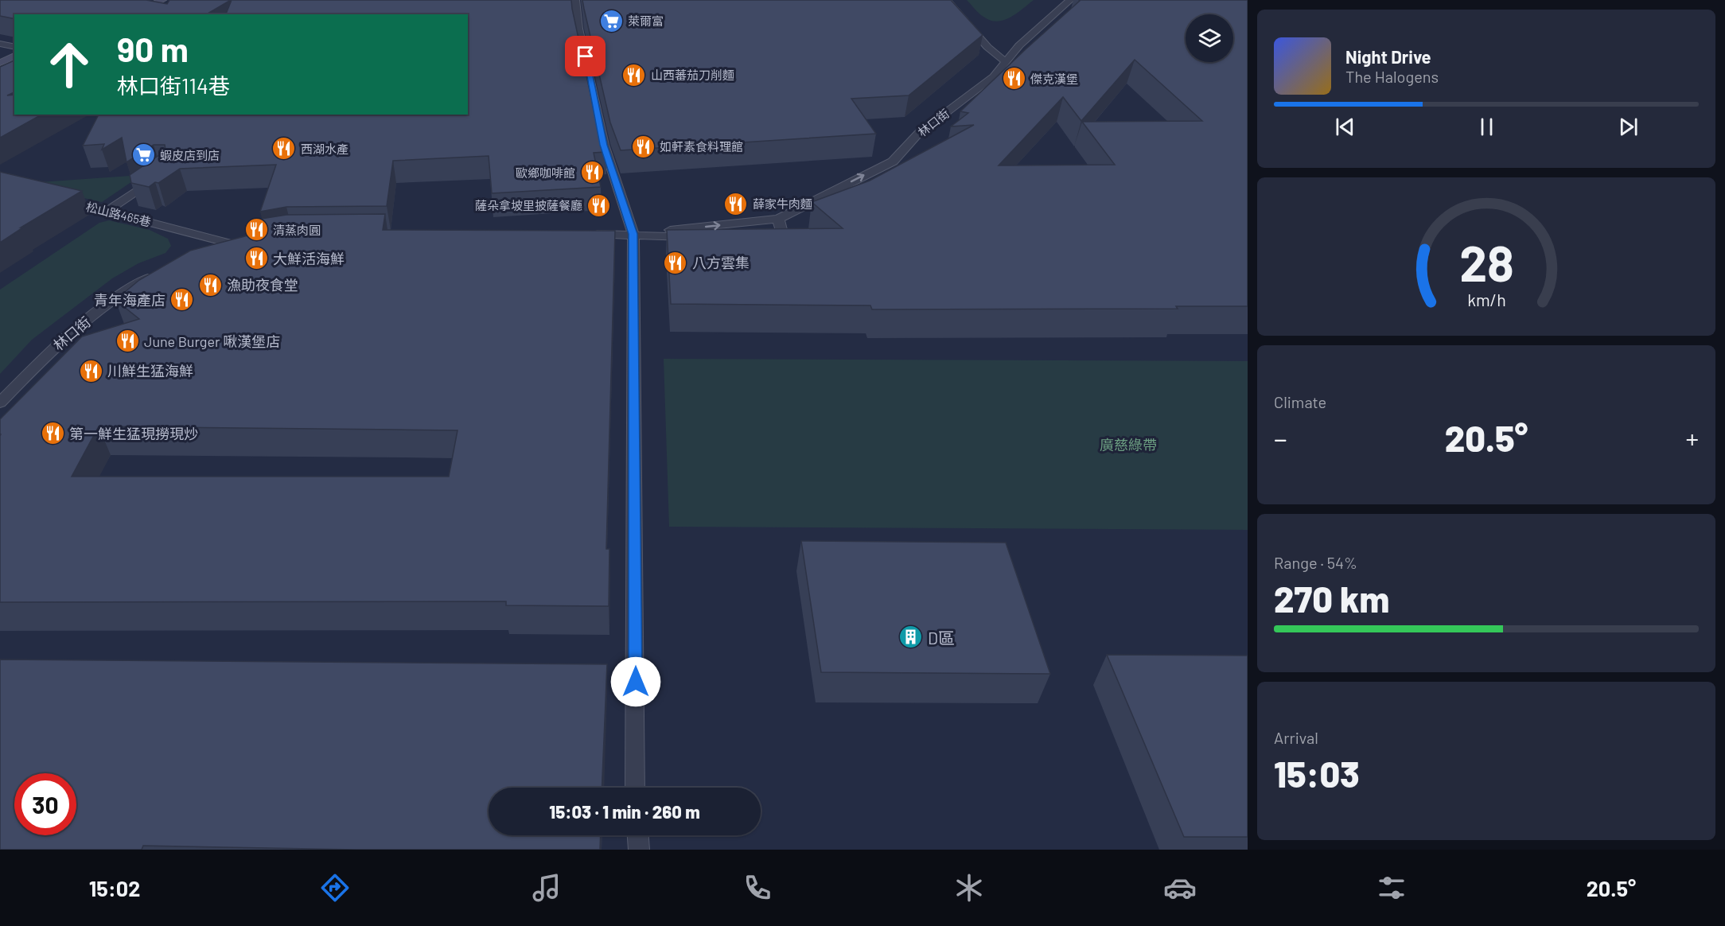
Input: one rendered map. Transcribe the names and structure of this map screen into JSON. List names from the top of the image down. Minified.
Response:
{"streets":{"street":["林口街","松山路465巷"]},"one_way":["林口街"],"parks":["廣慈綠帶"],"places":{"supermarket":["萊爾富","蝦皮店到店"],"restaurant":["山西蕃茄刀削麵","傑克漢堡","如軒素食料理館","西湖水產","歐鄉咖啡館","薛家牛肉麵","薩朵拿坡里披薩餐廳","清蒸肉圓","大鮮活海鮮","八方雲集","漁助夜食堂","青年海產店","June Burger 啾漢堡店","川鮮生猛海鮮","第一鮮生猛現撈現炒"],"building":["D區"]},"page":{"turn":["90 m","林口街114巷"],"song":["Night Drive","The Halogens"],"tile":["Climate",["Range · 54%","270 km"],["Arrival","15:03"]],"heat":["−","20.5°","+"],"limit":"30","trip":"15:03 · 1 min · 260 m","tabs":["15:02","20.5°"],"gauge":["28","km/h"]}}
